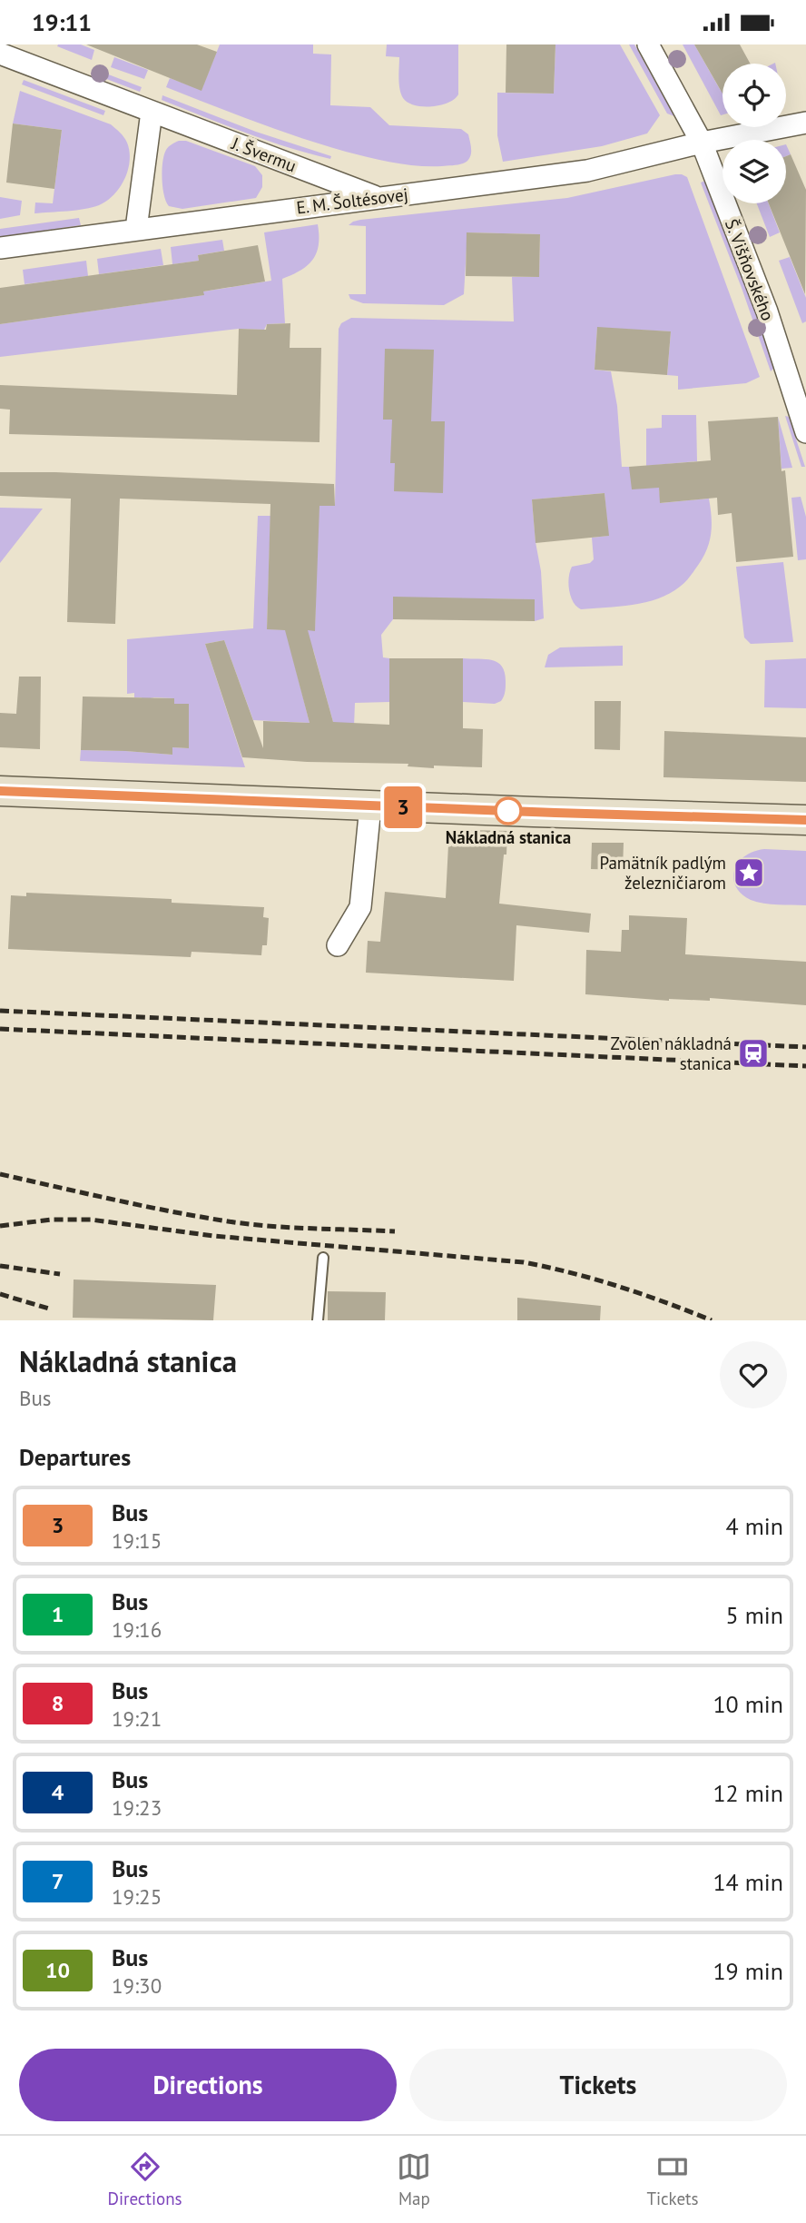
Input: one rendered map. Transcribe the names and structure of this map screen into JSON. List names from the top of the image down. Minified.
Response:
{"streets":{"street":["J. Švermu","E. M. Šoltésovej","Š. Višňovského"]},"crossings":[["J. Švermu","E. M. Šoltésovej"],["E. M. Šoltésovej","Š. Višňovského"]],"places":{"other":["Nákladná stanica"],"place":["Pamätník padlým železničiarom"],"station":["Zvolen nákladná stanica"]},"lines":["bus line 3"],"page":{"status":"19:11","on_map":"3","heading":[["Nákladná stanica","Bus"],"Departures"],"list":[{"mark":"3","name":"Bus","note":"19:15","value":"4 min"},{"mark":"1","name":"Bus","note":"19:16","value":"5 min"},{"mark":"8","name":"Bus","note":"19:21","value":"10 min"},{"mark":"4","name":"Bus","note":"19:23","value":"12 min"},{"mark":"7","name":"Bus","note":"19:25","value":"14 min"},{"mark":"10","name":"Bus","note":"19:30","value":"19 min"}],"buttons":["Directions","Tickets"],"tabs":["Directions","Map","Tickets"]}}
